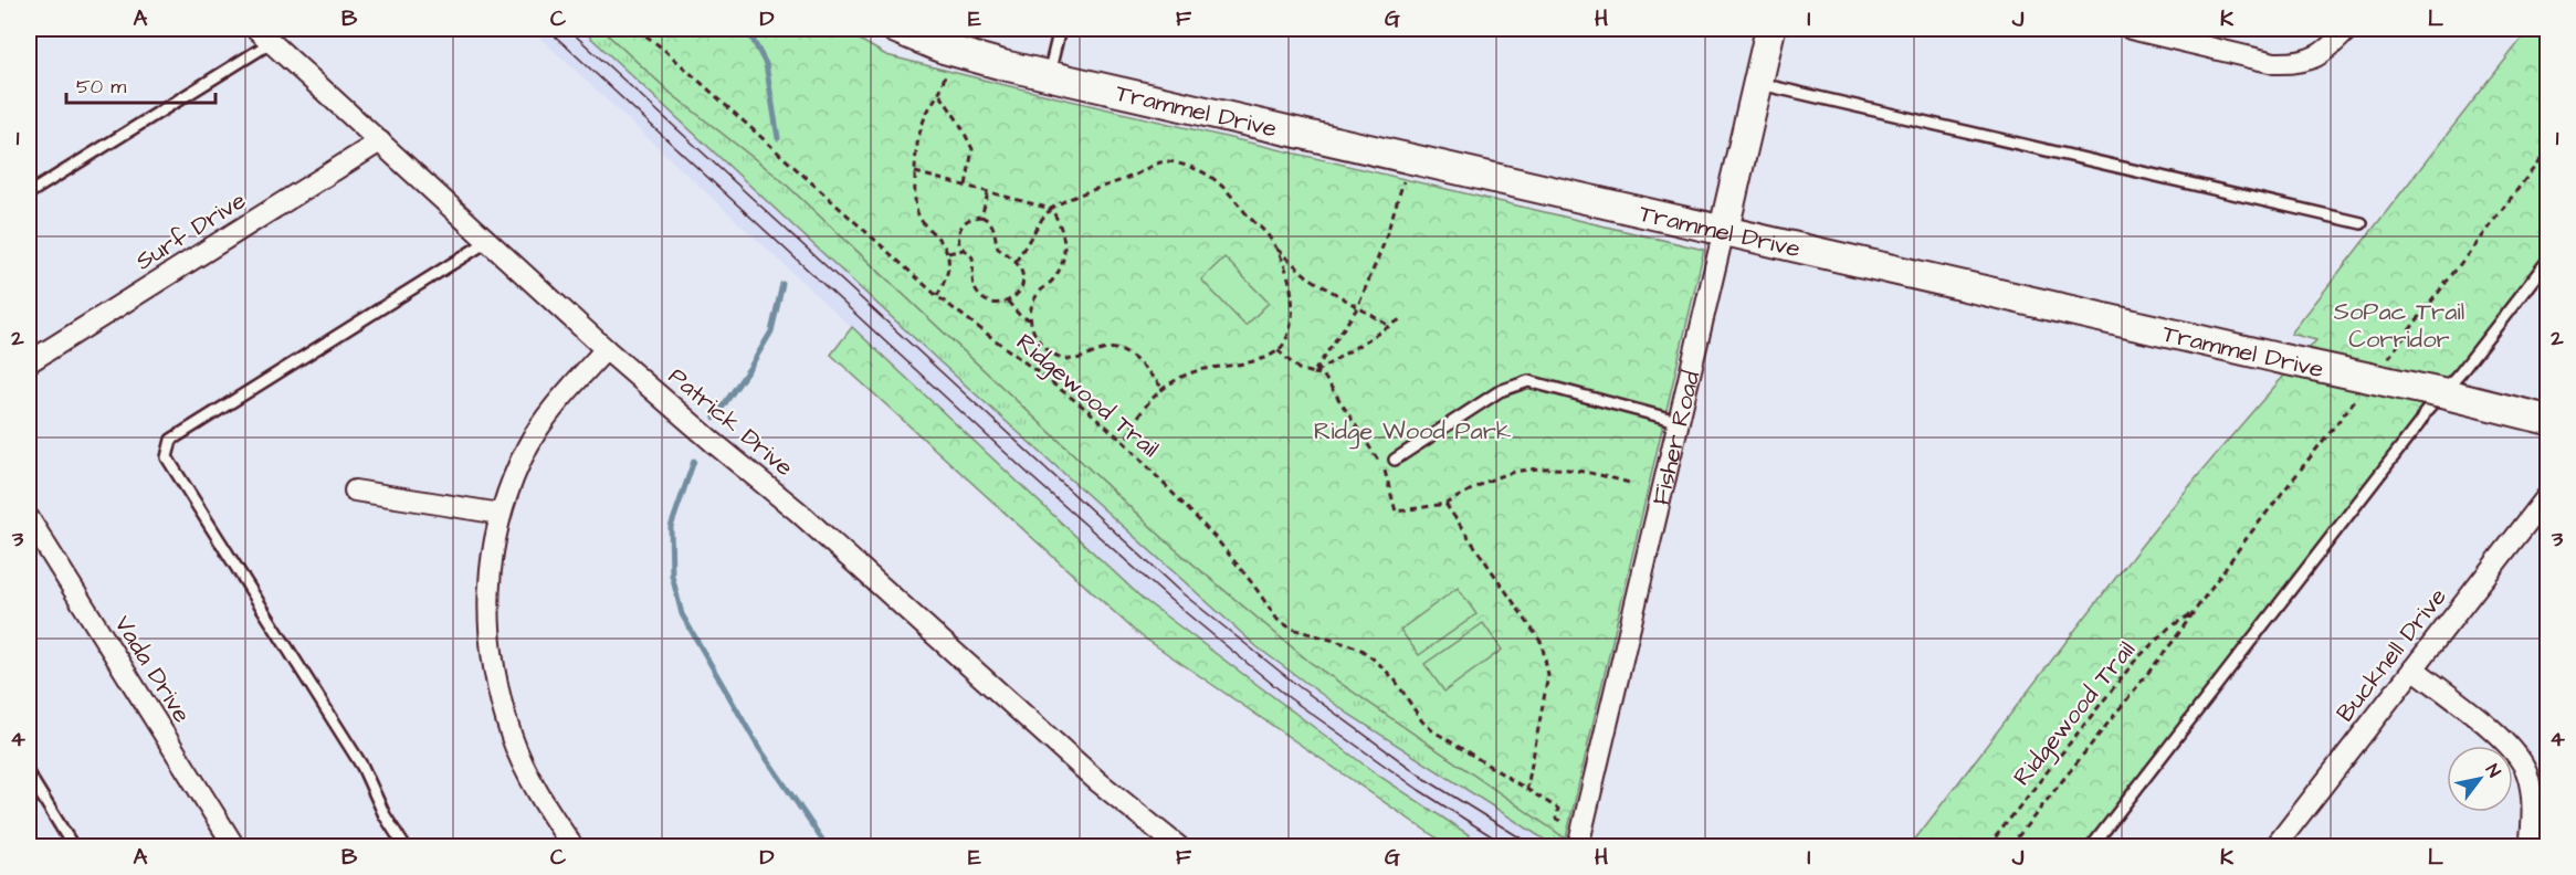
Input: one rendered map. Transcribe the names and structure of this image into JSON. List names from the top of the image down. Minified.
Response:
{"streets":{"street":["Trammel Drive","Surf Drive","Patrick Drive","Fisher Road","Bucknell Drive","Vada Drive"],"path":["Ridgewood Trail"]},"crossings":[["Trammel Drive","Fisher Road"],["Surf Drive","Patrick Drive"]],"parks":["SoPac Trail Corridor","Ridge Wood Park"],"scale_bar":"50 m","north":"top right","grid":{"columns":["A","B","C","D","E","F","G","H","I","J","K","L"],"rows":["1","2","3","4"]}}
